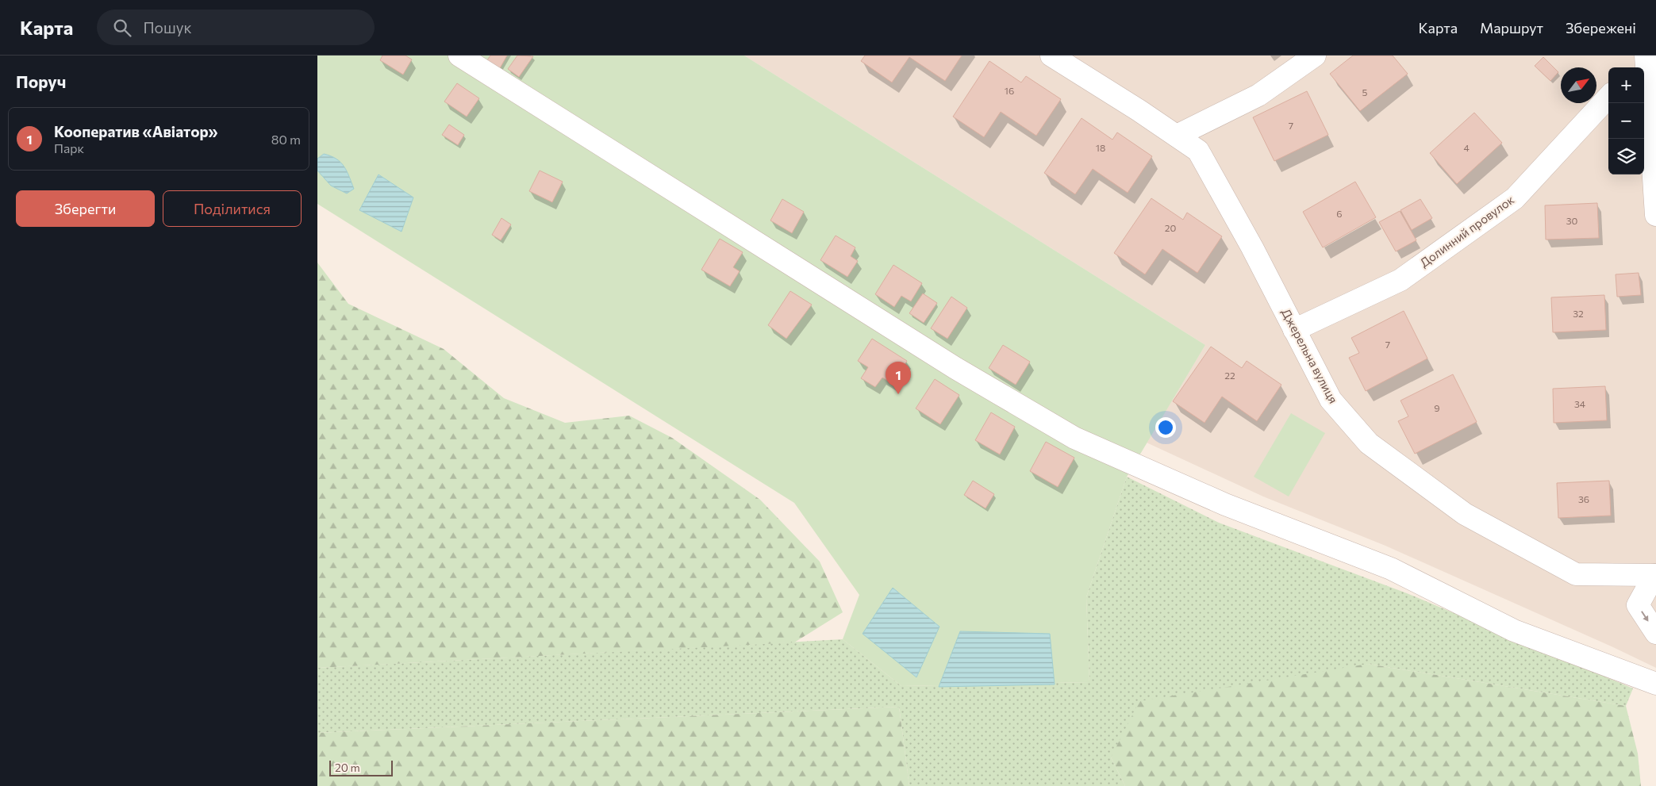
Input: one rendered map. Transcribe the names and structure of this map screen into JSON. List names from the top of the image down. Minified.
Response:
{"streets":{"street":["Долинний провулок","Джерельна вулиця"]},"crossings":[["Долинний провулок","Джерельна вулиця"]],"house_numbers":["16","5","7","18","4","6","30","20","32","7","22","34","9","36"],"scale_bar":"20 m","north":"top right","page":{"header":"Карта","search":"Пошук","nav":["Карта","Маршрут","Збережені"],"heading":"Поруч","map_buttons":["+","−"],"list":[{"mark":"1","name":"Кооператив «Авіатор»","note":"Парк","value":"80 m"}],"buttons":["Зберегти","Поділитися"],"pins":"1","scale":"20 m"}}
